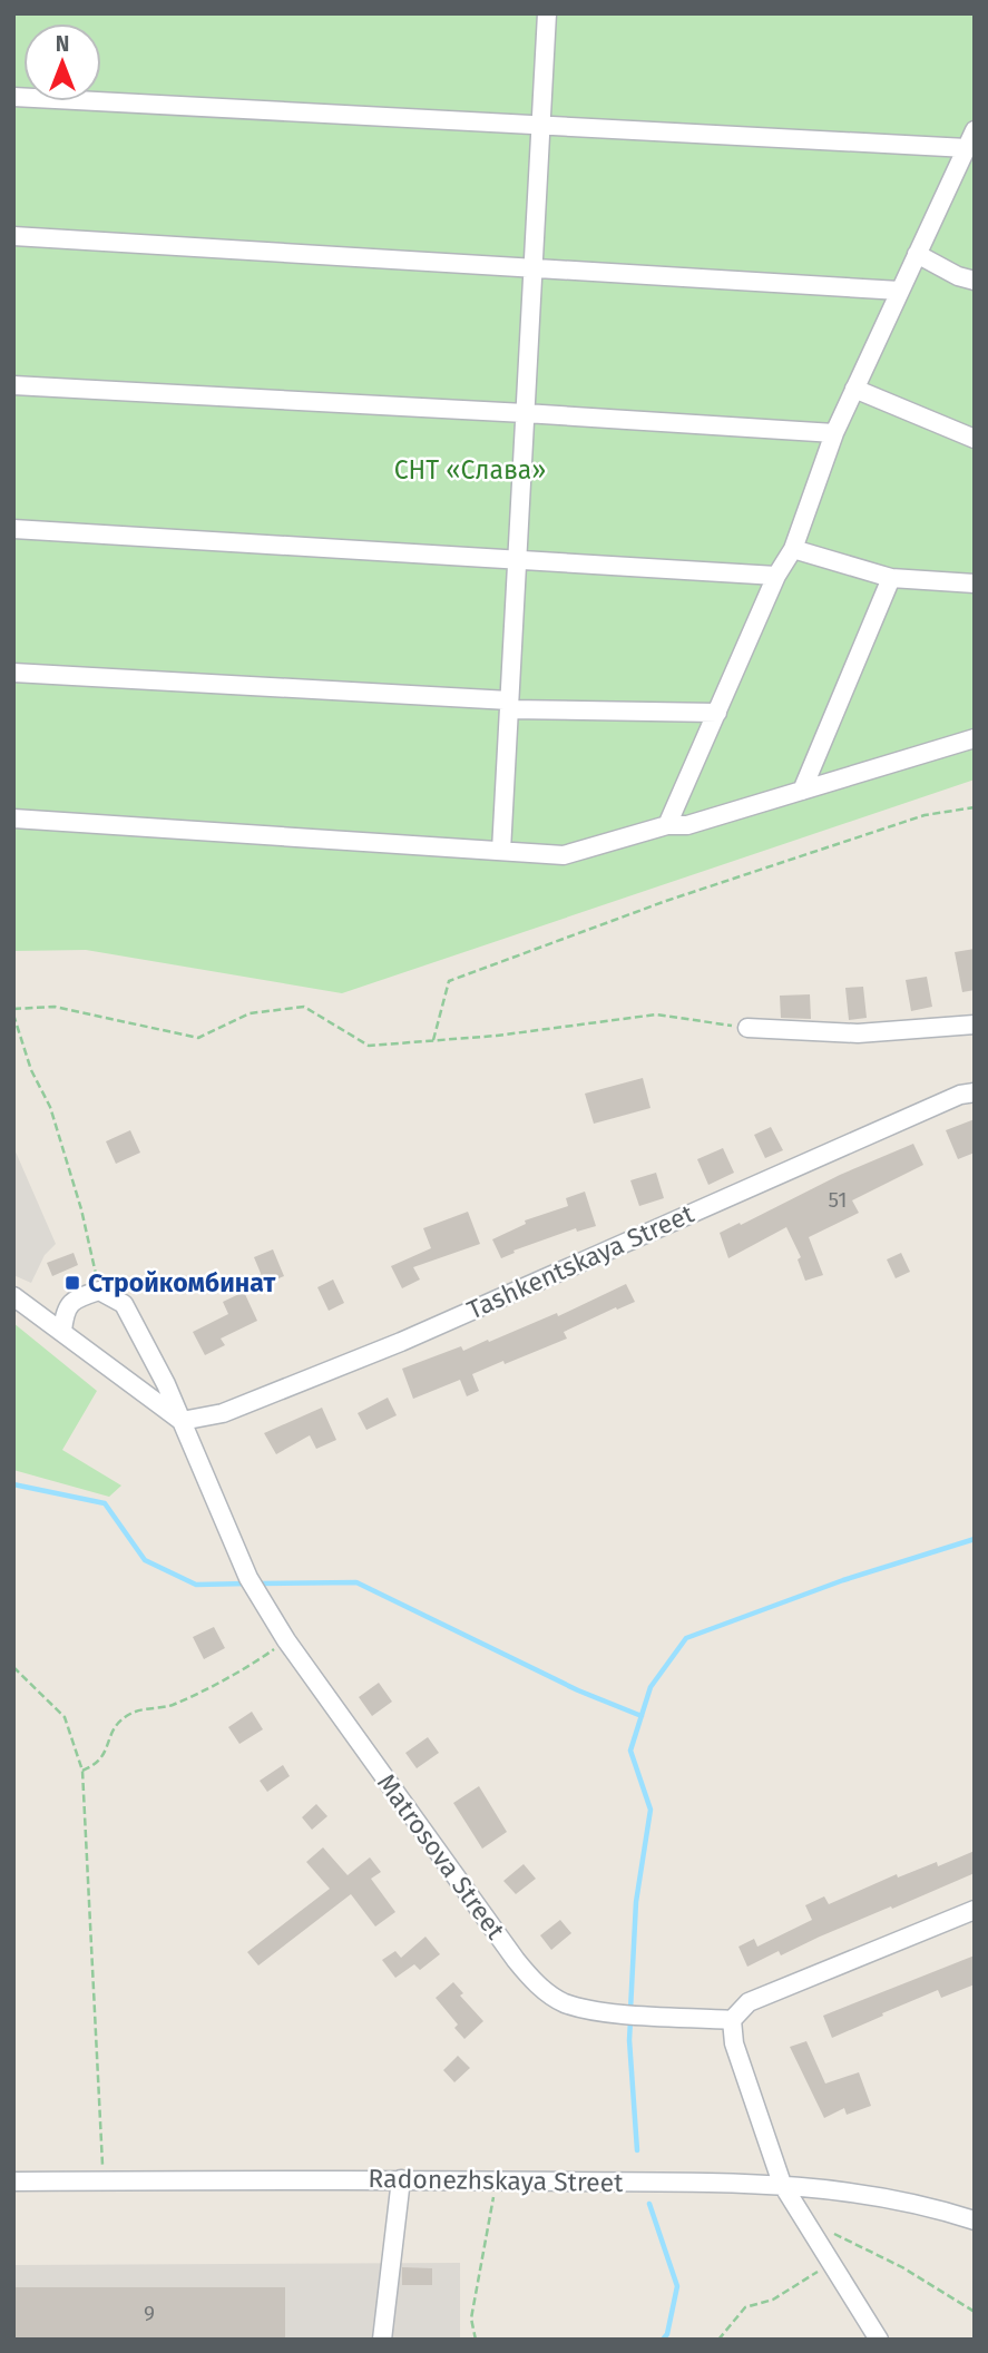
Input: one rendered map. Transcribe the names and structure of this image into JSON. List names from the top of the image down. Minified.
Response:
{"streets":{"street":["Tashkentskaya Street","Matrosova Street","Radonezhskaya Street"]},"crossings":[["Tashkentskaya Street","Matrosova Street"]],"parks":["СНТ «Слава»"],"places":{"transit":["Стройкомбинат"]},"house_numbers":["51","9"],"north":"top"}
